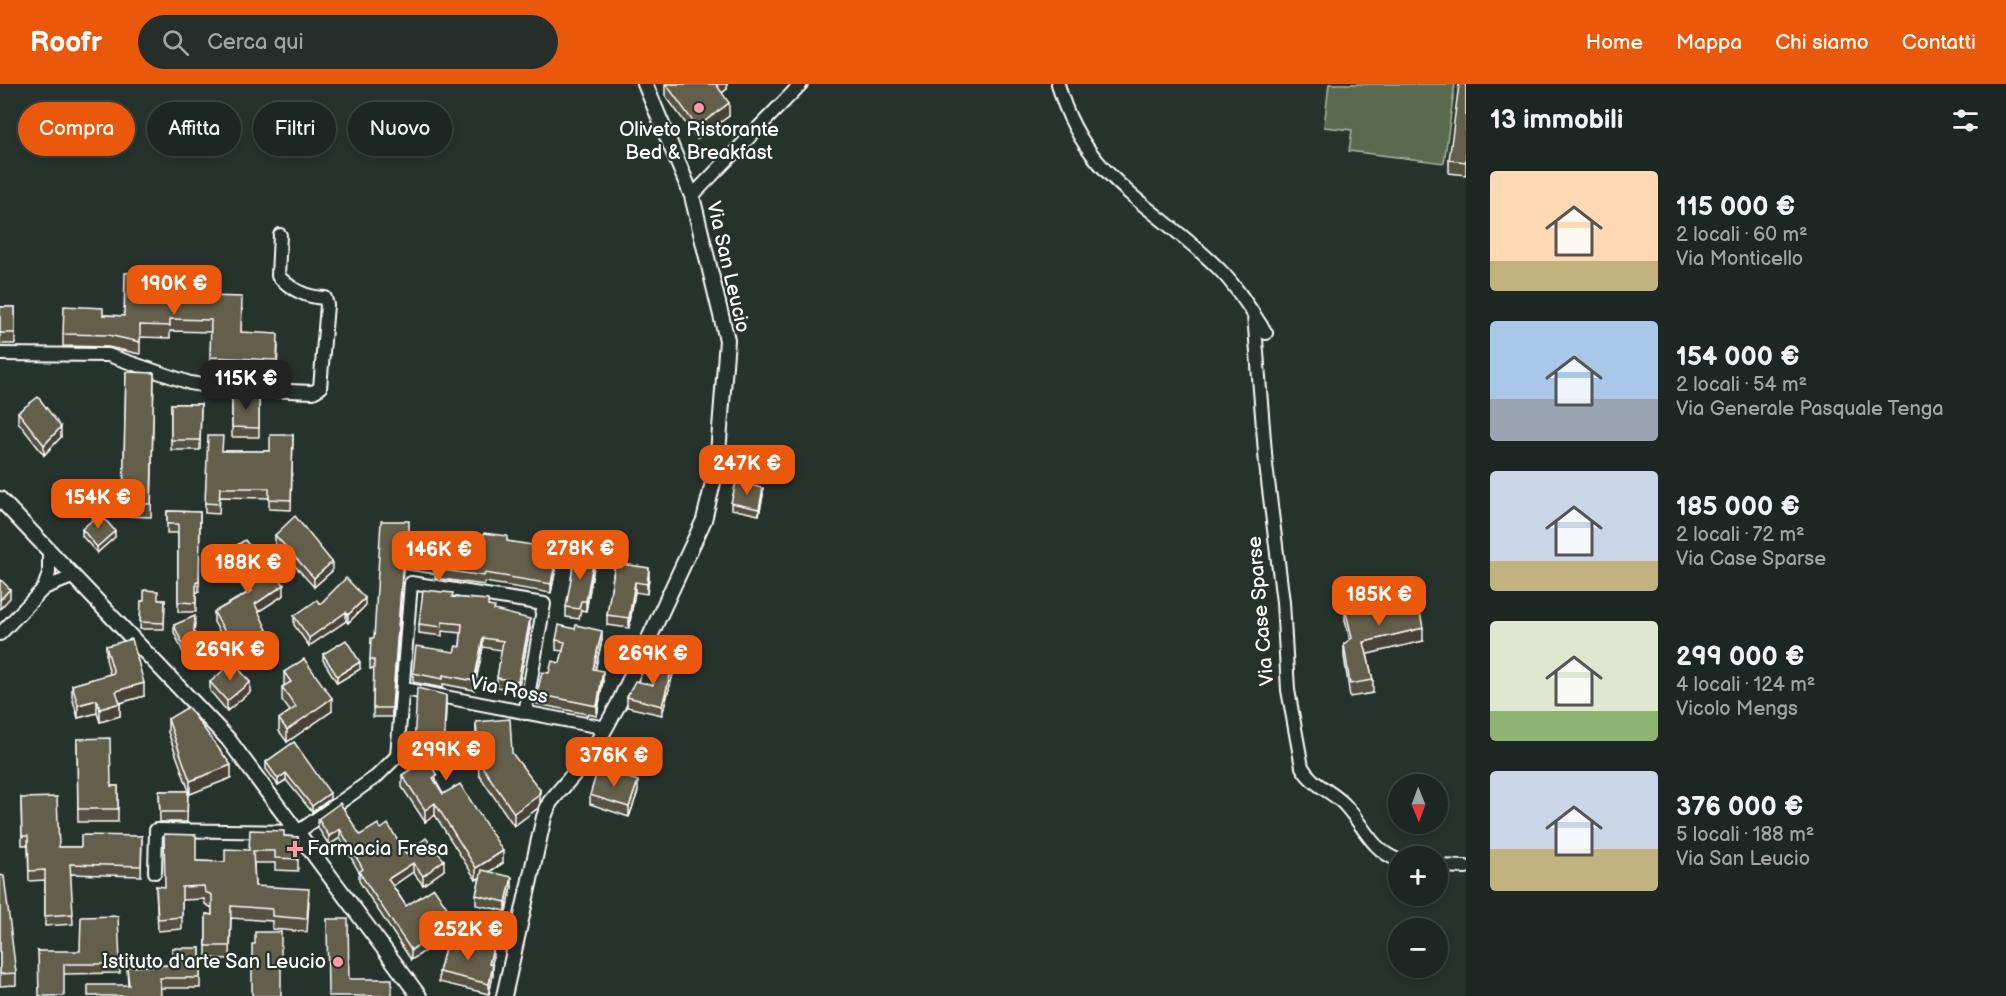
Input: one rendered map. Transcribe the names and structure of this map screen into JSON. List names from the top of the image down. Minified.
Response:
{"streets":{"street":["Via San Leucio","Via Case Sparse","Via Ross"]},"crossings":[["Via San Leucio","Via Ross"]],"places":{"other":["Oliveto Ristorante Bed & Breakfast","Istituto d'arte San Leucio"],"health":["Farmacia Fresa"]},"north":"bottom","page":{"header":"Roofr","search":"Cerca qui","nav":["Home","Mappa","Chi siamo","Contatti"],"heading":"13 immobili","chip":["Compra","Affitta","Filtri","Nuovo"],"list":[{"name":"115 000 €","note":"2 locali · 60 m² · Via Monticello"},{"name":"154 000 €","note":"2 locali · 54 m² · Via Generale Pasquale Tenga"},{"name":"185 000 €","note":"2 locali · 72 m² · Via Case Sparse"},{"name":"299 000 €","note":"4 locali · 124 m² · Vicolo Mengs"},{"name":"376 000 €","note":"5 locali · 188 m² · Via San Leucio"}],"price":["190K €","115K €","247K €","154K €","278K €","146K €","188K €","185K €","269K €","269K €","299K €","376K €","252K €"],"map_buttons":["+","−"]}}
